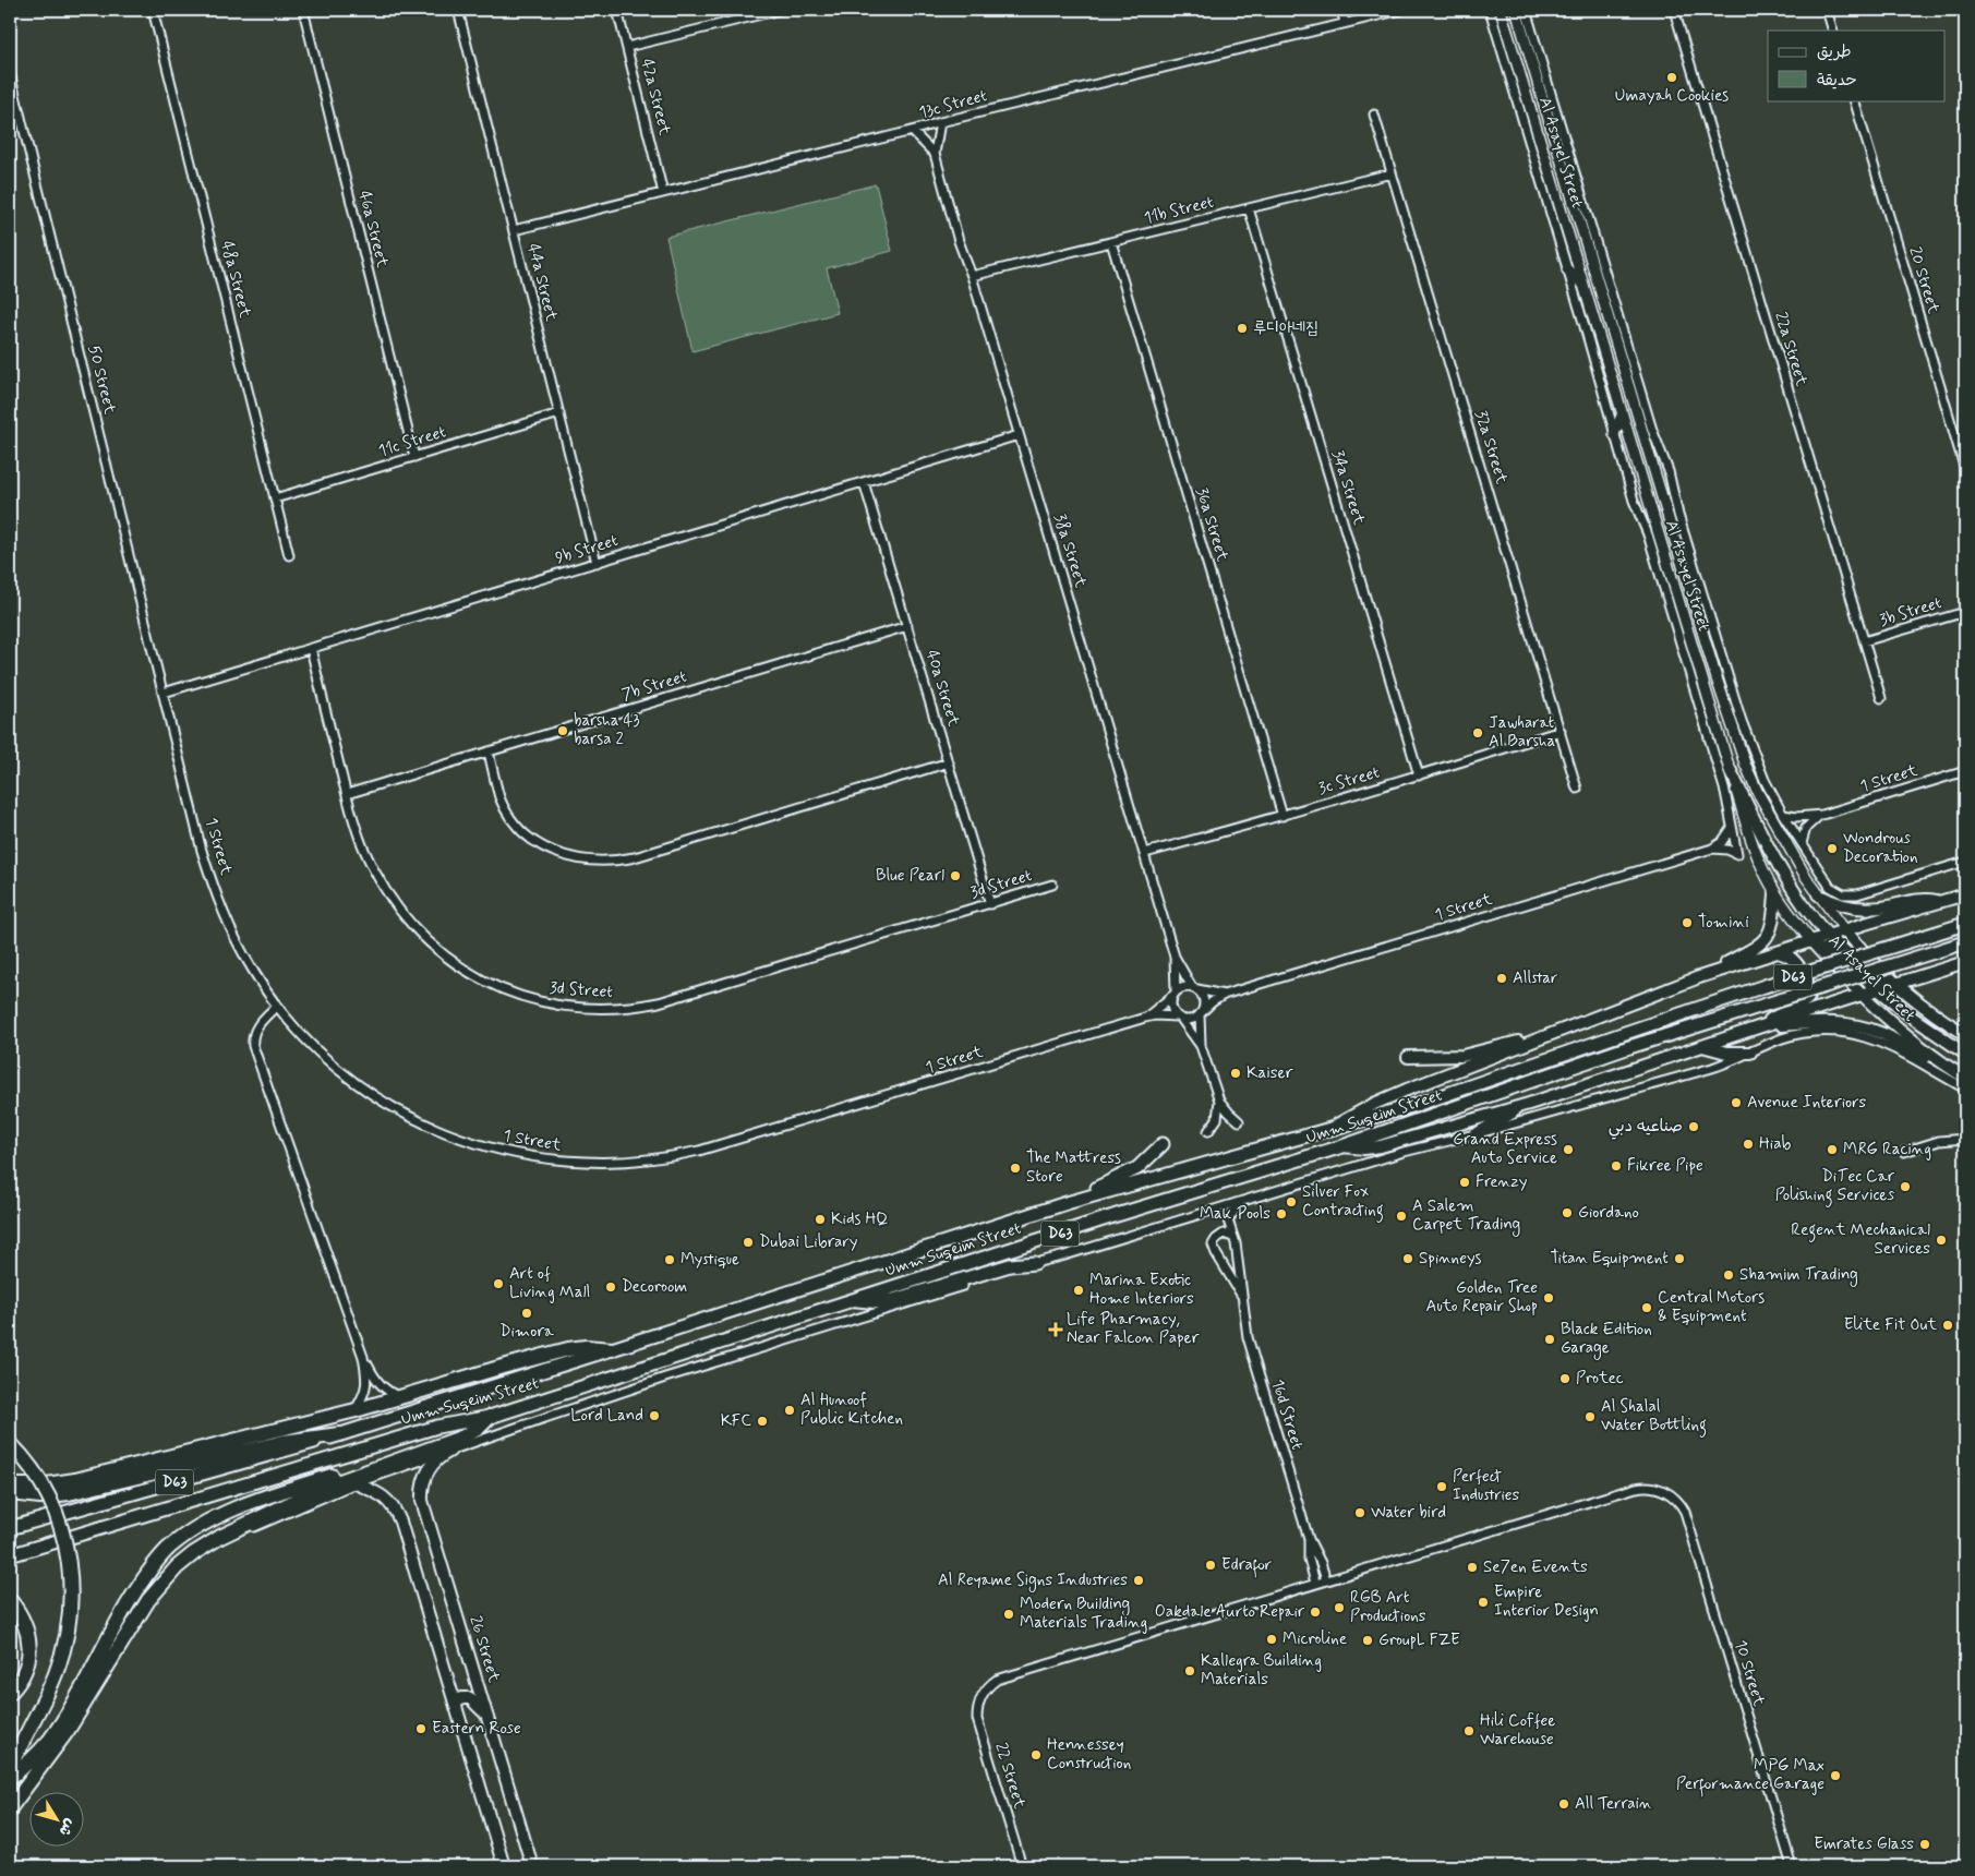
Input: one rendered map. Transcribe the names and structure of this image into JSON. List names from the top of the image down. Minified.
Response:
{"streets":{"main road":["Al Asayel Street","D63","Umm Suqeim Street","26 Street"],"street":["42a Street","13c Street","11b Street","46a Street","48a Street","20 Street","44a Street","22a Street","50 Street","11c Street","32a Street","34a Street","36a Street","9b Street","38a Street","3b Street","7b Street","40a Street","1 Street","3c Street","3d Street","16d Street","10 Street","22 Street"]},"crossings":[["42a Street","13c Street"],["13c Street","44a Street"],["13c Street","38a Street"],["11b Street","32a Street"],["11b Street","34a Street"],["11b Street","36a Street"],["11b Street","38a Street"],["46a Street","11c Street"],["48a Street","11c Street"],["44a Street","11c Street"],["44a Street","9b Street"],["22a Street","3b Street"],["50 Street","9b Street"],["50 Street","1 Street"],["32a Street","3c Street"],["34a Street","3c Street"],["36a Street","3c Street"],["9b Street","38a Street"],["9b Street","40a Street"],["9b Street","1 Street"],["9b Street","3d Street"],["38a Street","1 Street"],["38a Street","3c Street"],["7b Street","40a Street"],["7b Street","3d Street"],["40a Street","3d Street"],["16d Street","10 Street"],["16d Street","22 Street"]],"places":{"other":["Umayah Cookies","루디아네집","barsha 43 barsa 2","Jawharat Al Barsha","Wondrous Decoration","Blue Pearl","Tomini","Allstar","Kaiser","Avenue Interiors","صناعيه دبي","Hiab","Grand Express Auto Service","MRG Racing","Fikree Pipe","The Mattress Store","Frenzy","DiTec Car Polishing Services","Silver Fox Contracting","Giordano","Mak Pools","A Salem Carpet Trading","Kids HQ","Regent Mechanical Services","Dubai Library","Spinneys","Titan Equipment","Mystique","Shamim Trading","Art of Living Mall","Decoroom","Marina Exotic Home Interiors","Golden Tree Auto Repair Shop","Central Motors & Equipment","Dimora","Elite Fit Out","Black Edition Garage","Protec","Al Hunoof Public Kitchen","Lord Land","Al Shalal Water Bottling","KFC","Perfect Industries","Water bird","Edrafor","Se7en Events","Al Reyame Signs Industries","Empire Interior Design","RGB Art Productions","Oakdale Aurto Repair","Modern Building Materials Trading","Microline","GroupL FZE","Kallegra Building Materials","Eastern Rose","Hili Coffee Warehouse","Hennessey Construction","MPG Max Performance Garage","All Terrain","Emrates Glass"],"health":["Life Pharmacy, Near Falcon Paper"]},"legend":["طريق","حديقة"],"north":"bottom right"}
